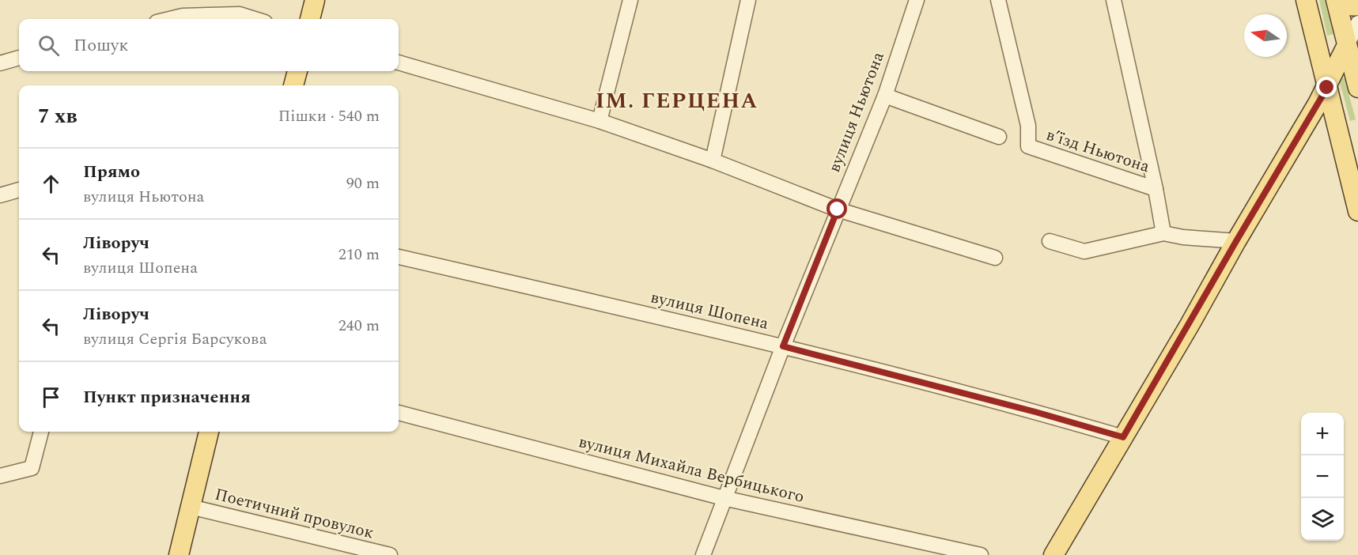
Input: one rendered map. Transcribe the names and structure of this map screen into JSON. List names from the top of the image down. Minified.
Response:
{"streets":{"street":["вулиця Ньютона","в’їзд Ньютона","вулиця Шопена","вулиця Михайла Вербицького","Поетичний провулок"]},"crossings":[["вулиця Ньютона","вулиця Шопена"],["вулиця Ньютона","вулиця Михайла Вербицького"]],"districts":["ІМ. ГЕРЦЕНА"],"north":"left","page":{"search":"Пошук","heading":["7 хв","Пішки · 540 m"],"list":[["Прямо","вулиця Ньютона","90 m"],["Ліворуч","вулиця Шопена","210 m"],["Ліворуч","вулиця Сергія Барсукова","240 m"],"Пункт призначення"],"map_buttons":["+","−"]}}
